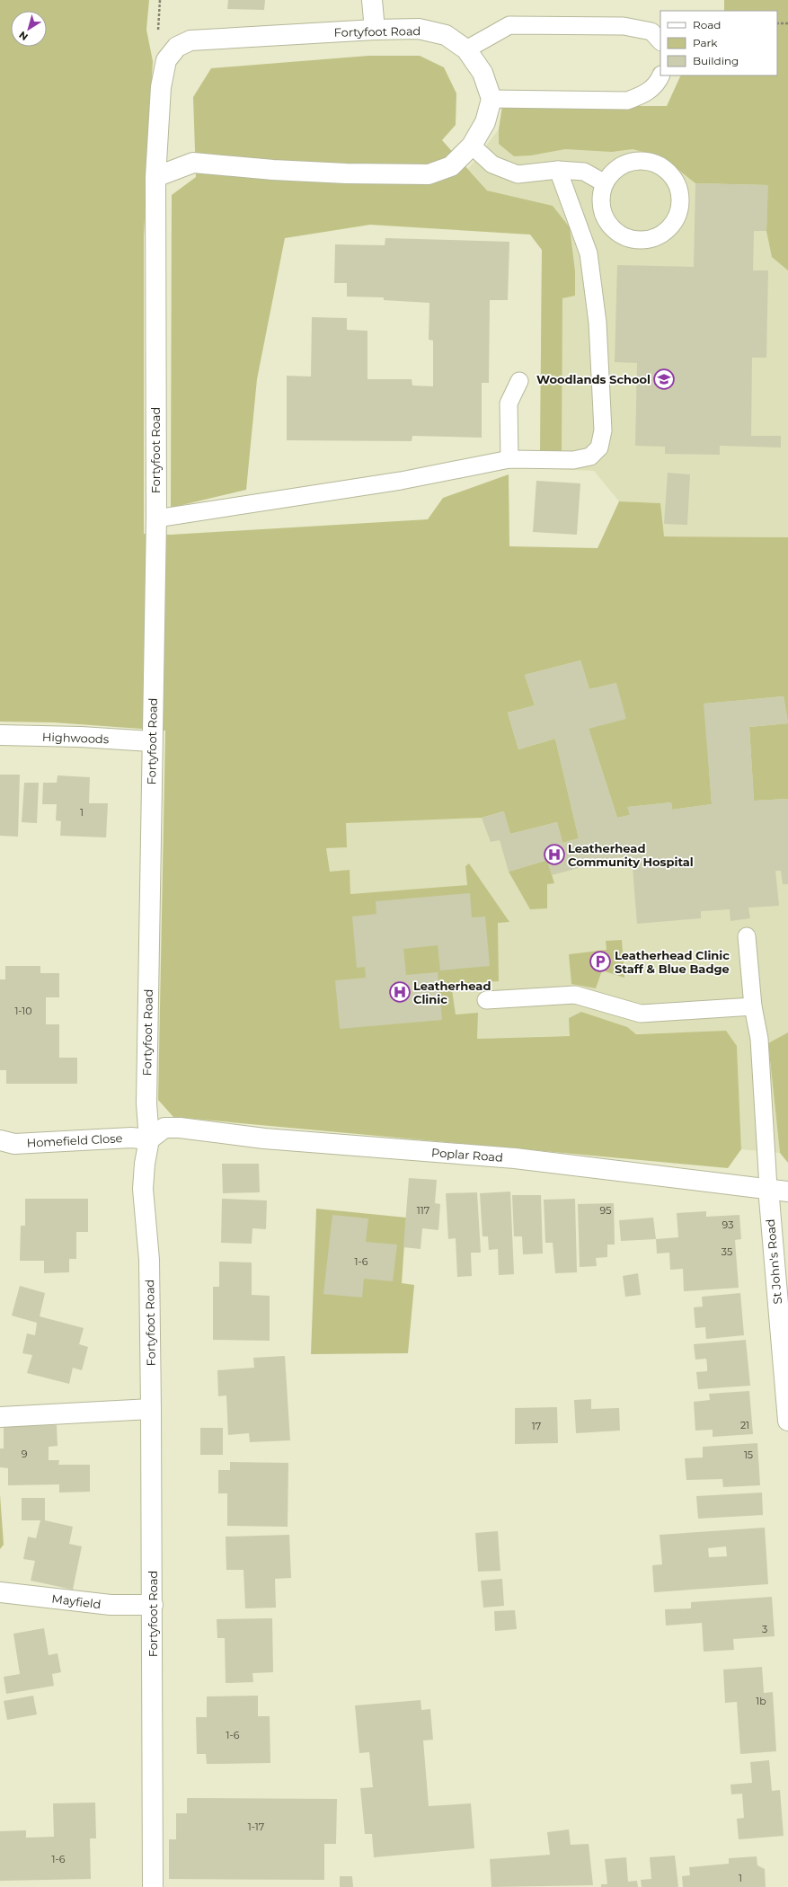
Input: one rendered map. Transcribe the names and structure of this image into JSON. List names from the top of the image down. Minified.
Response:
{"streets":{"street":["Fortyfoot Road","Highwoods","Homefield Close","Poplar Road","St John's Road","Mayfield"]},"crossings":[["Fortyfoot Road","Highwoods"],["Fortyfoot Road","Homefield Close"],["Fortyfoot Road","Poplar Road"],["Fortyfoot Road","Mayfield"],["Homefield Close","Poplar Road"],["Poplar Road","St John's Road"]],"places":{"school or university":["Woodlands School"],"hospital":["Leatherhead Community Hospital","Leatherhead Clinic"],"parking":["Leatherhead Clinic Staff & Blue Badge"]},"house_numbers":["1","1-10","117","95","93","35","1-6","21","17","9","15","3","1b","1-6","1-17","1-6","1"],"legend":["Road","Park","Building"],"north":"bottom left"}
